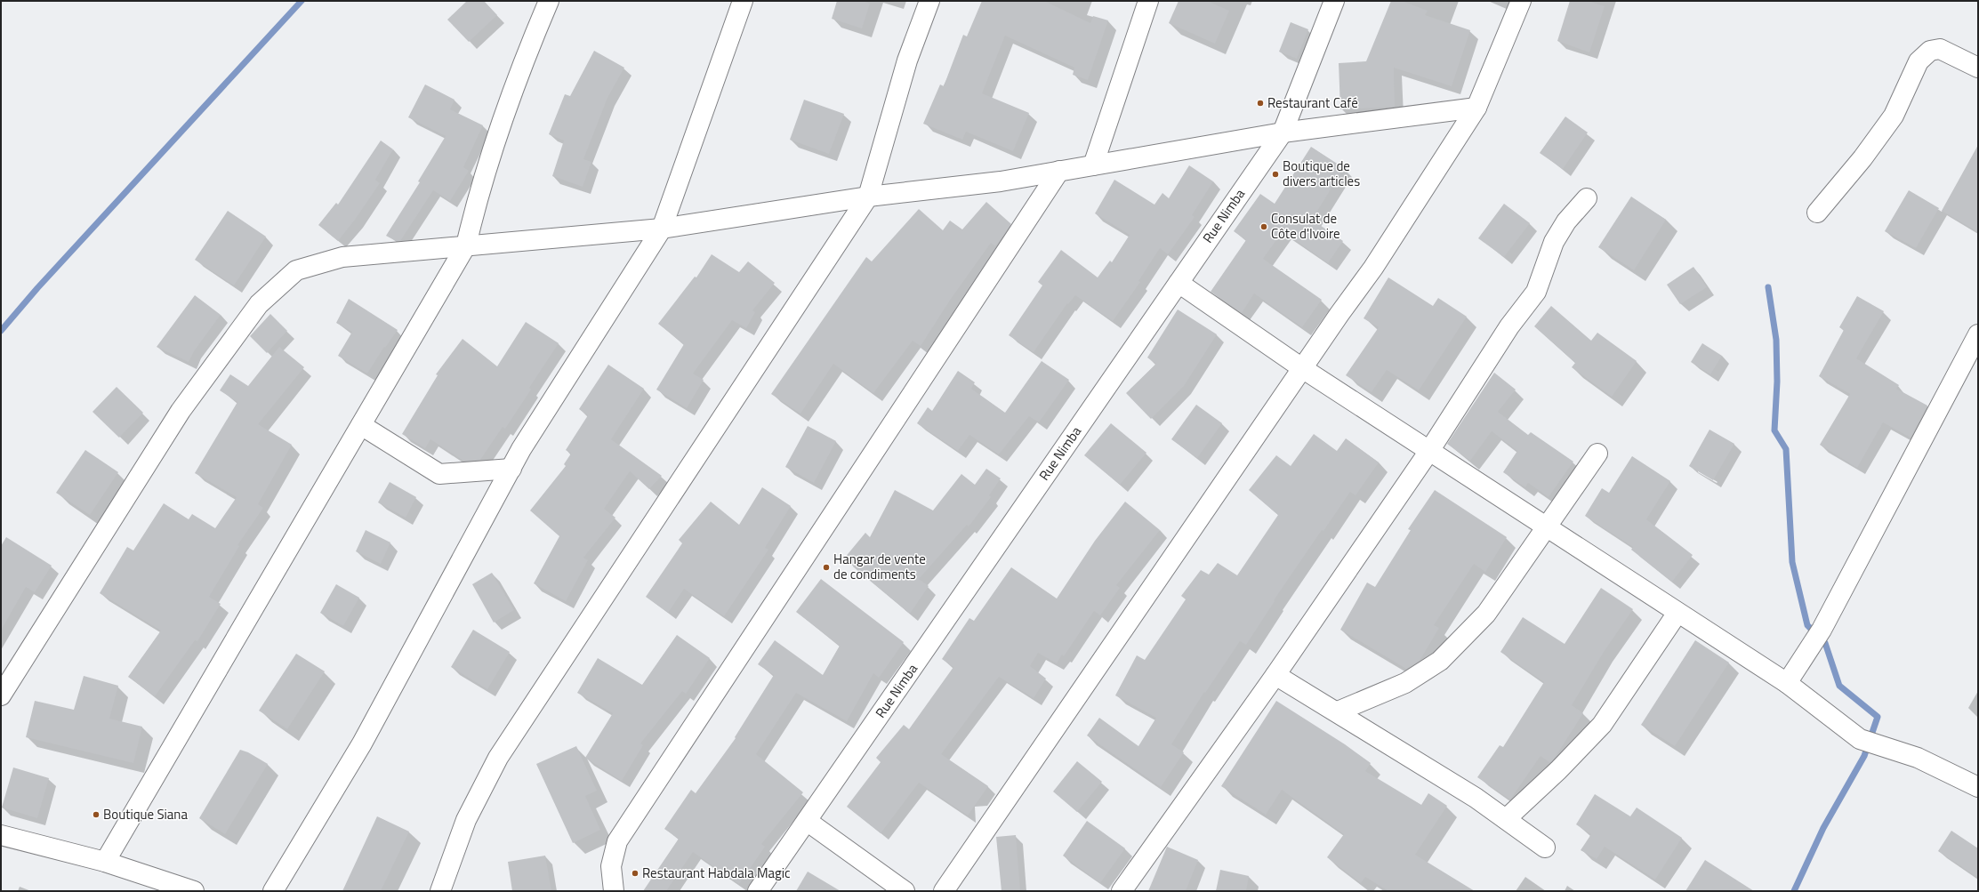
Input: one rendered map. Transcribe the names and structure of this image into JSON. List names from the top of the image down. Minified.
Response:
{"streets":{"street":["Rue Nimba"]},"places":["Restaurant Café","Boutique de divers articles","Consulat de Côte d'Ivoire","Hangar de vente de condiments","Boutique Siana","Restaurant Habdala Magic"]}
